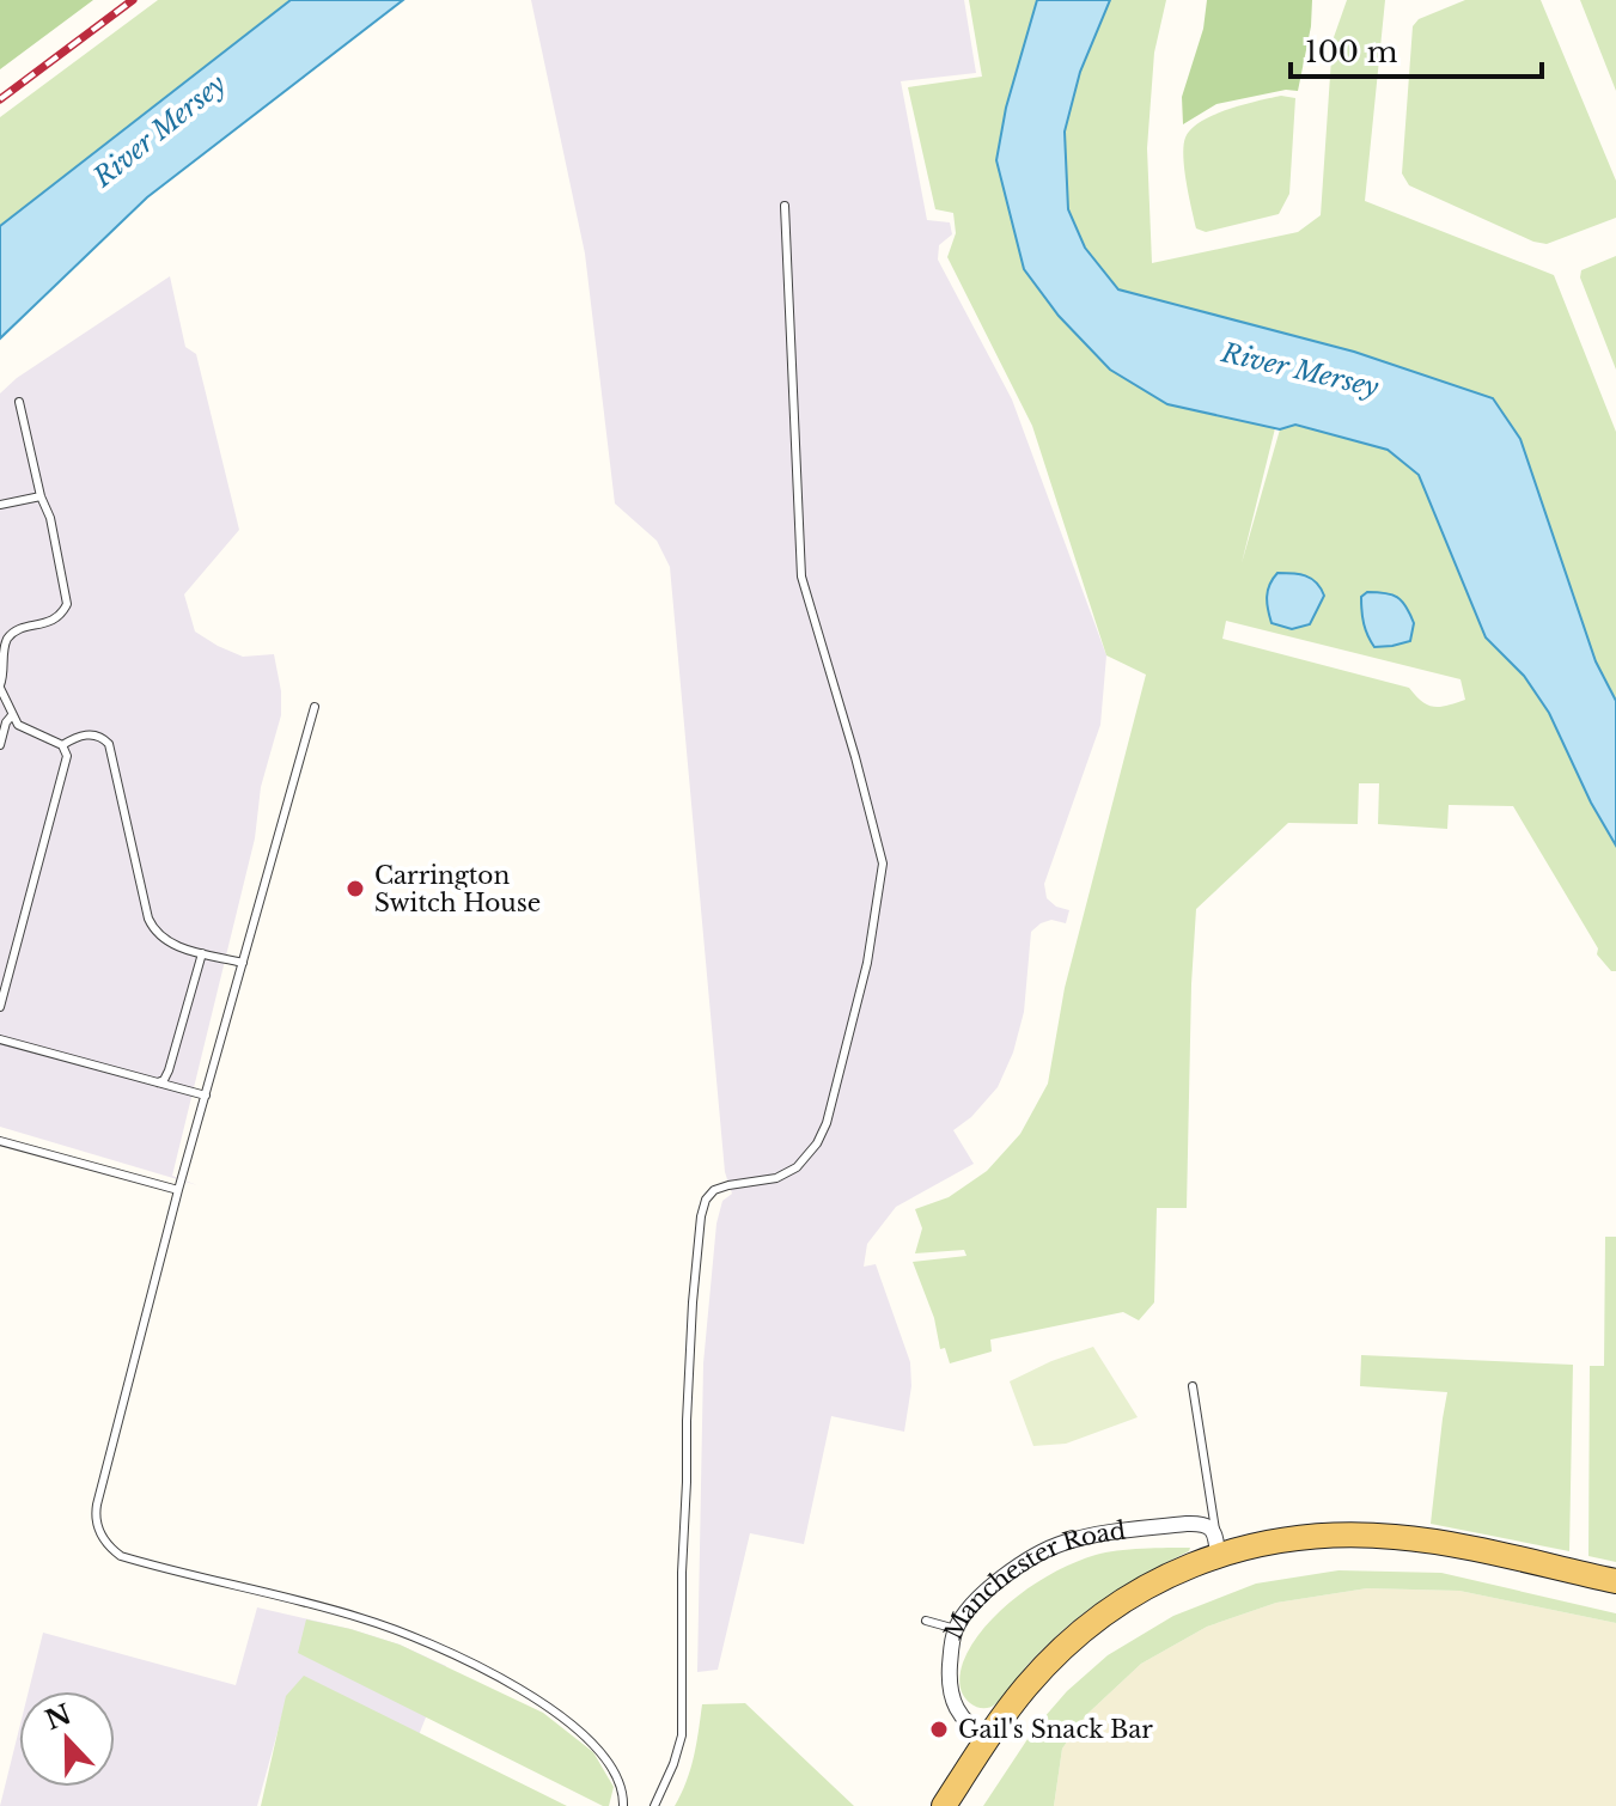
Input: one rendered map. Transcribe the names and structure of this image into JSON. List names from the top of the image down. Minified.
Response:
{"streets":{"main road":["Manchester Road"]},"water":["River Mersey"],"places":["Carrington Switch House","Gail's Snack Bar"],"scale_bar":"100 m","north":"top"}
